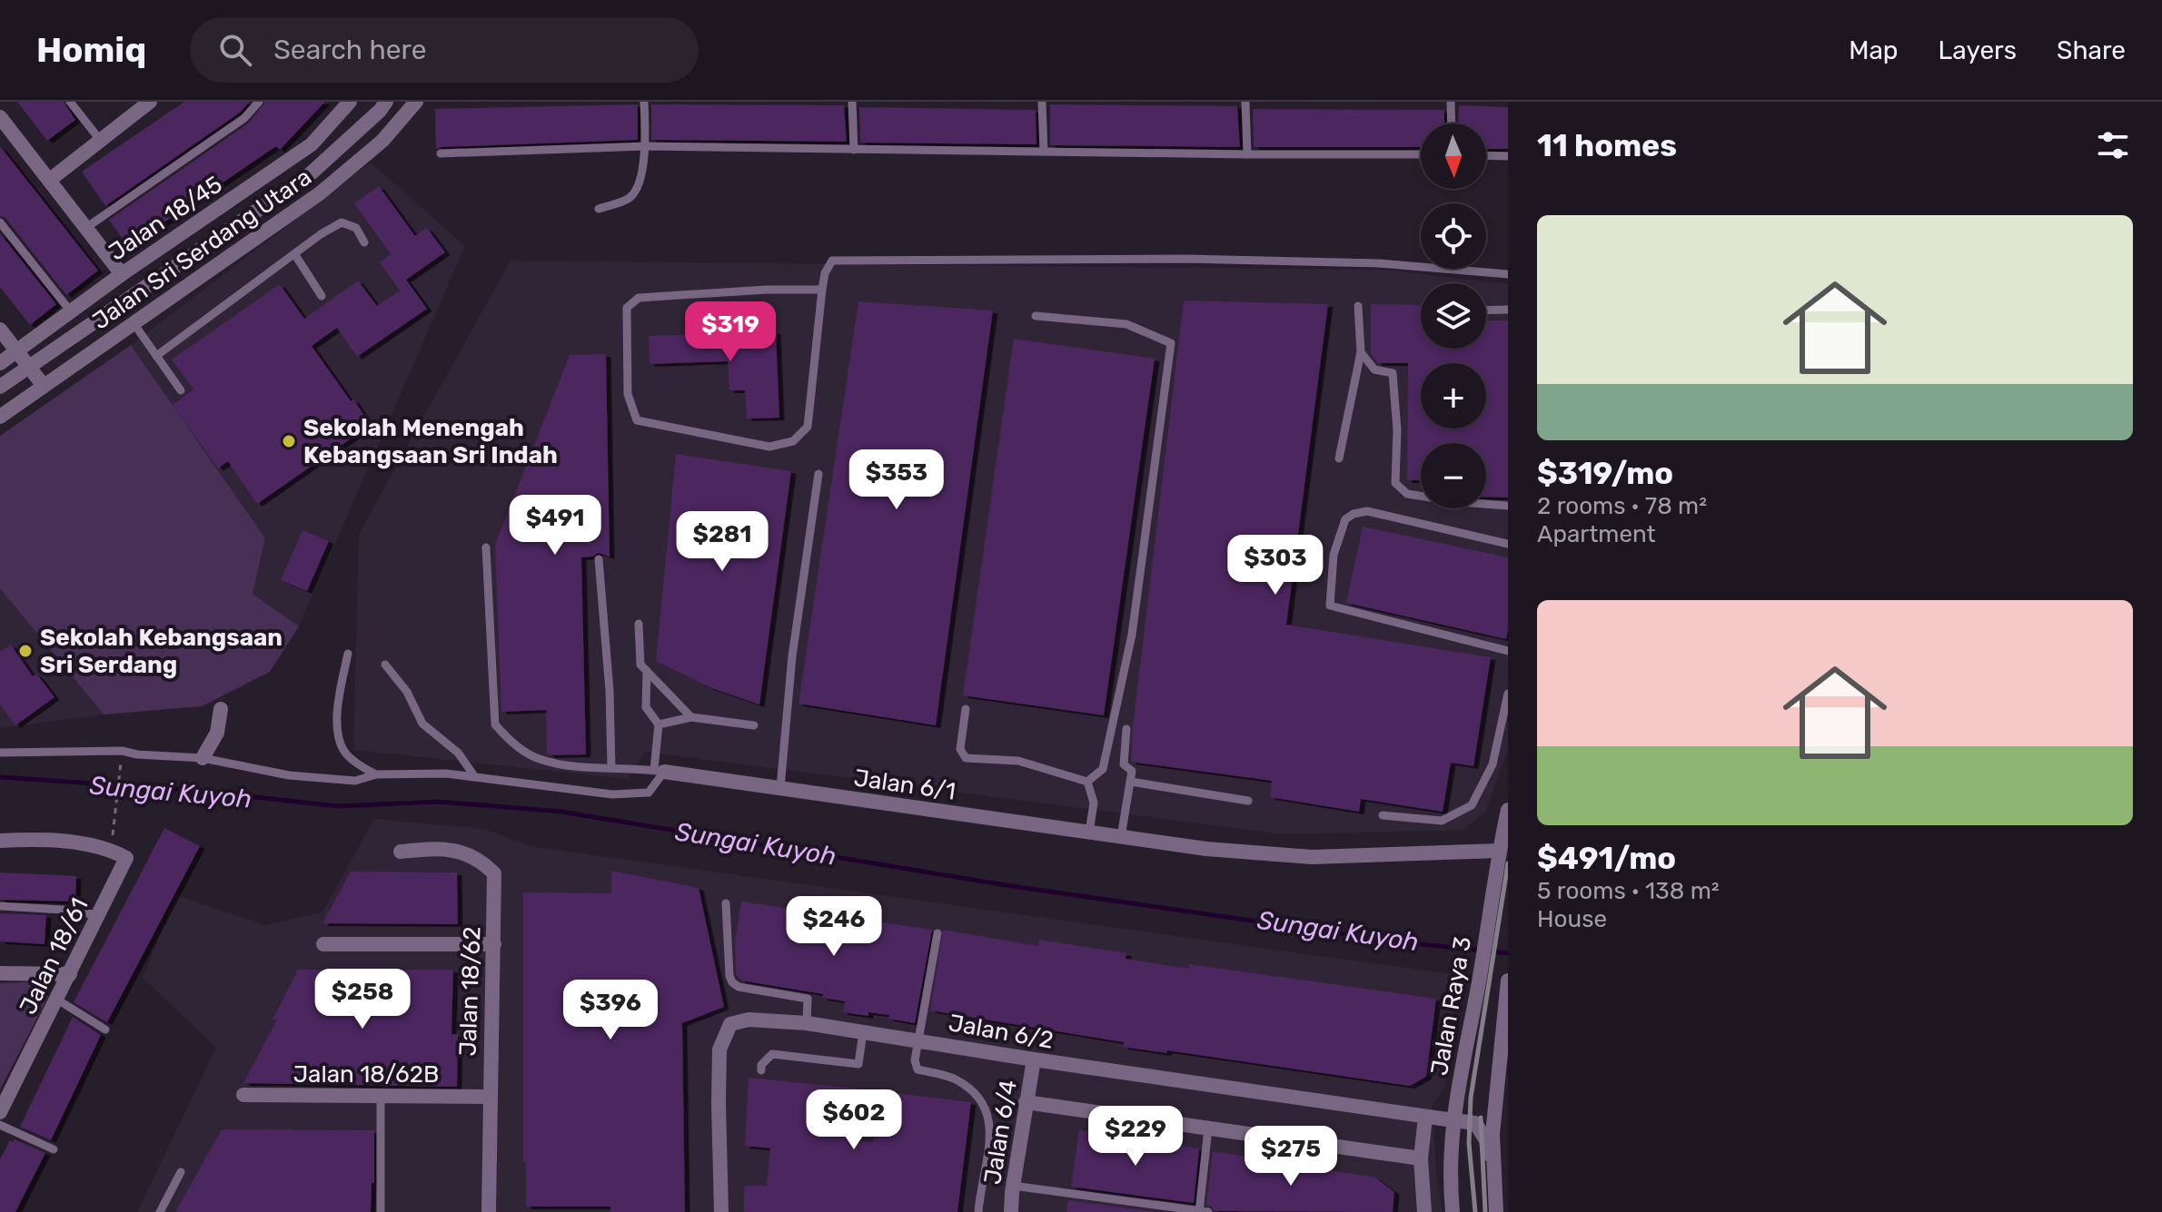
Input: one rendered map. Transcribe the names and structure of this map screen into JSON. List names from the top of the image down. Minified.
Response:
{"streets":{"street":["Jalan 18/45","Jalan Sri Serdang Utara","Jalan 6/1","Jalan 18/61","Jalan 18/62","Jalan Raya 3","Jalan 6/2","Jalan 18/62B","Jalan 6/4"]},"crossings":[["Jalan 6/1","Jalan Raya 3"],["Jalan 18/62","Jalan 18/62B"],["Jalan Raya 3","Jalan 6/2"],["Jalan 6/2","Jalan 6/4"]],"water":["Sungai Kuyoh"],"places":["Sekolah Menengah Kebangsaan Sri Indah","Sekolah Kebangsaan Sri Serdang"],"north":"bottom","page":{"header":"Homiq","search":"Search here","nav":["Map","Layers","Share"],"heading":"11 homes","map_buttons":["+","−"],"list":[{"name":"$319/mo","note":"2 rooms · 78 m² · Apartment"},{"name":"$491/mo","note":"5 rooms · 138 m² · House"}],"price":["$319","$353","$491","$281","$303","$246","$258","$396","$602","$229","$275"]}}
